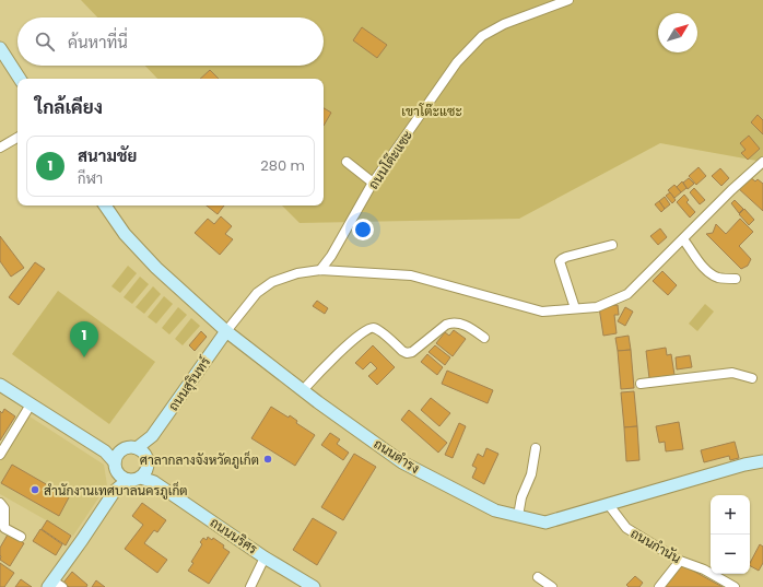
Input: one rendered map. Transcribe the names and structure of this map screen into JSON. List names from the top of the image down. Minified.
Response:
{"streets":{"street":["ถนนโต๊ะแซะ","ถนนสุรินทร์","ถนนดำรง","ถนนนริศร","ถนนกำนัน"]},"crossings":[["ถนนสุรินทร์","ถนนดำรง"],["ถนนสุรินทร์","ถนนนริศร"],["ถนนดำรง","ถนนกำนัน"]],"parks":["เขาโต๊ะแซะ"],"places":["ศาลากลางจังหวัดภูเก็ต","สำนักงานเทศบาลนครภูเก็ต"],"north":"top right","page":{"search":"ค้นหาที่นี่","heading":"ใกล้เคียง","list":[{"mark":"1","name":"สนามชัย","note":"กีฬา","value":"280 m"}],"pins":"1","map_buttons":["+","−"]}}
